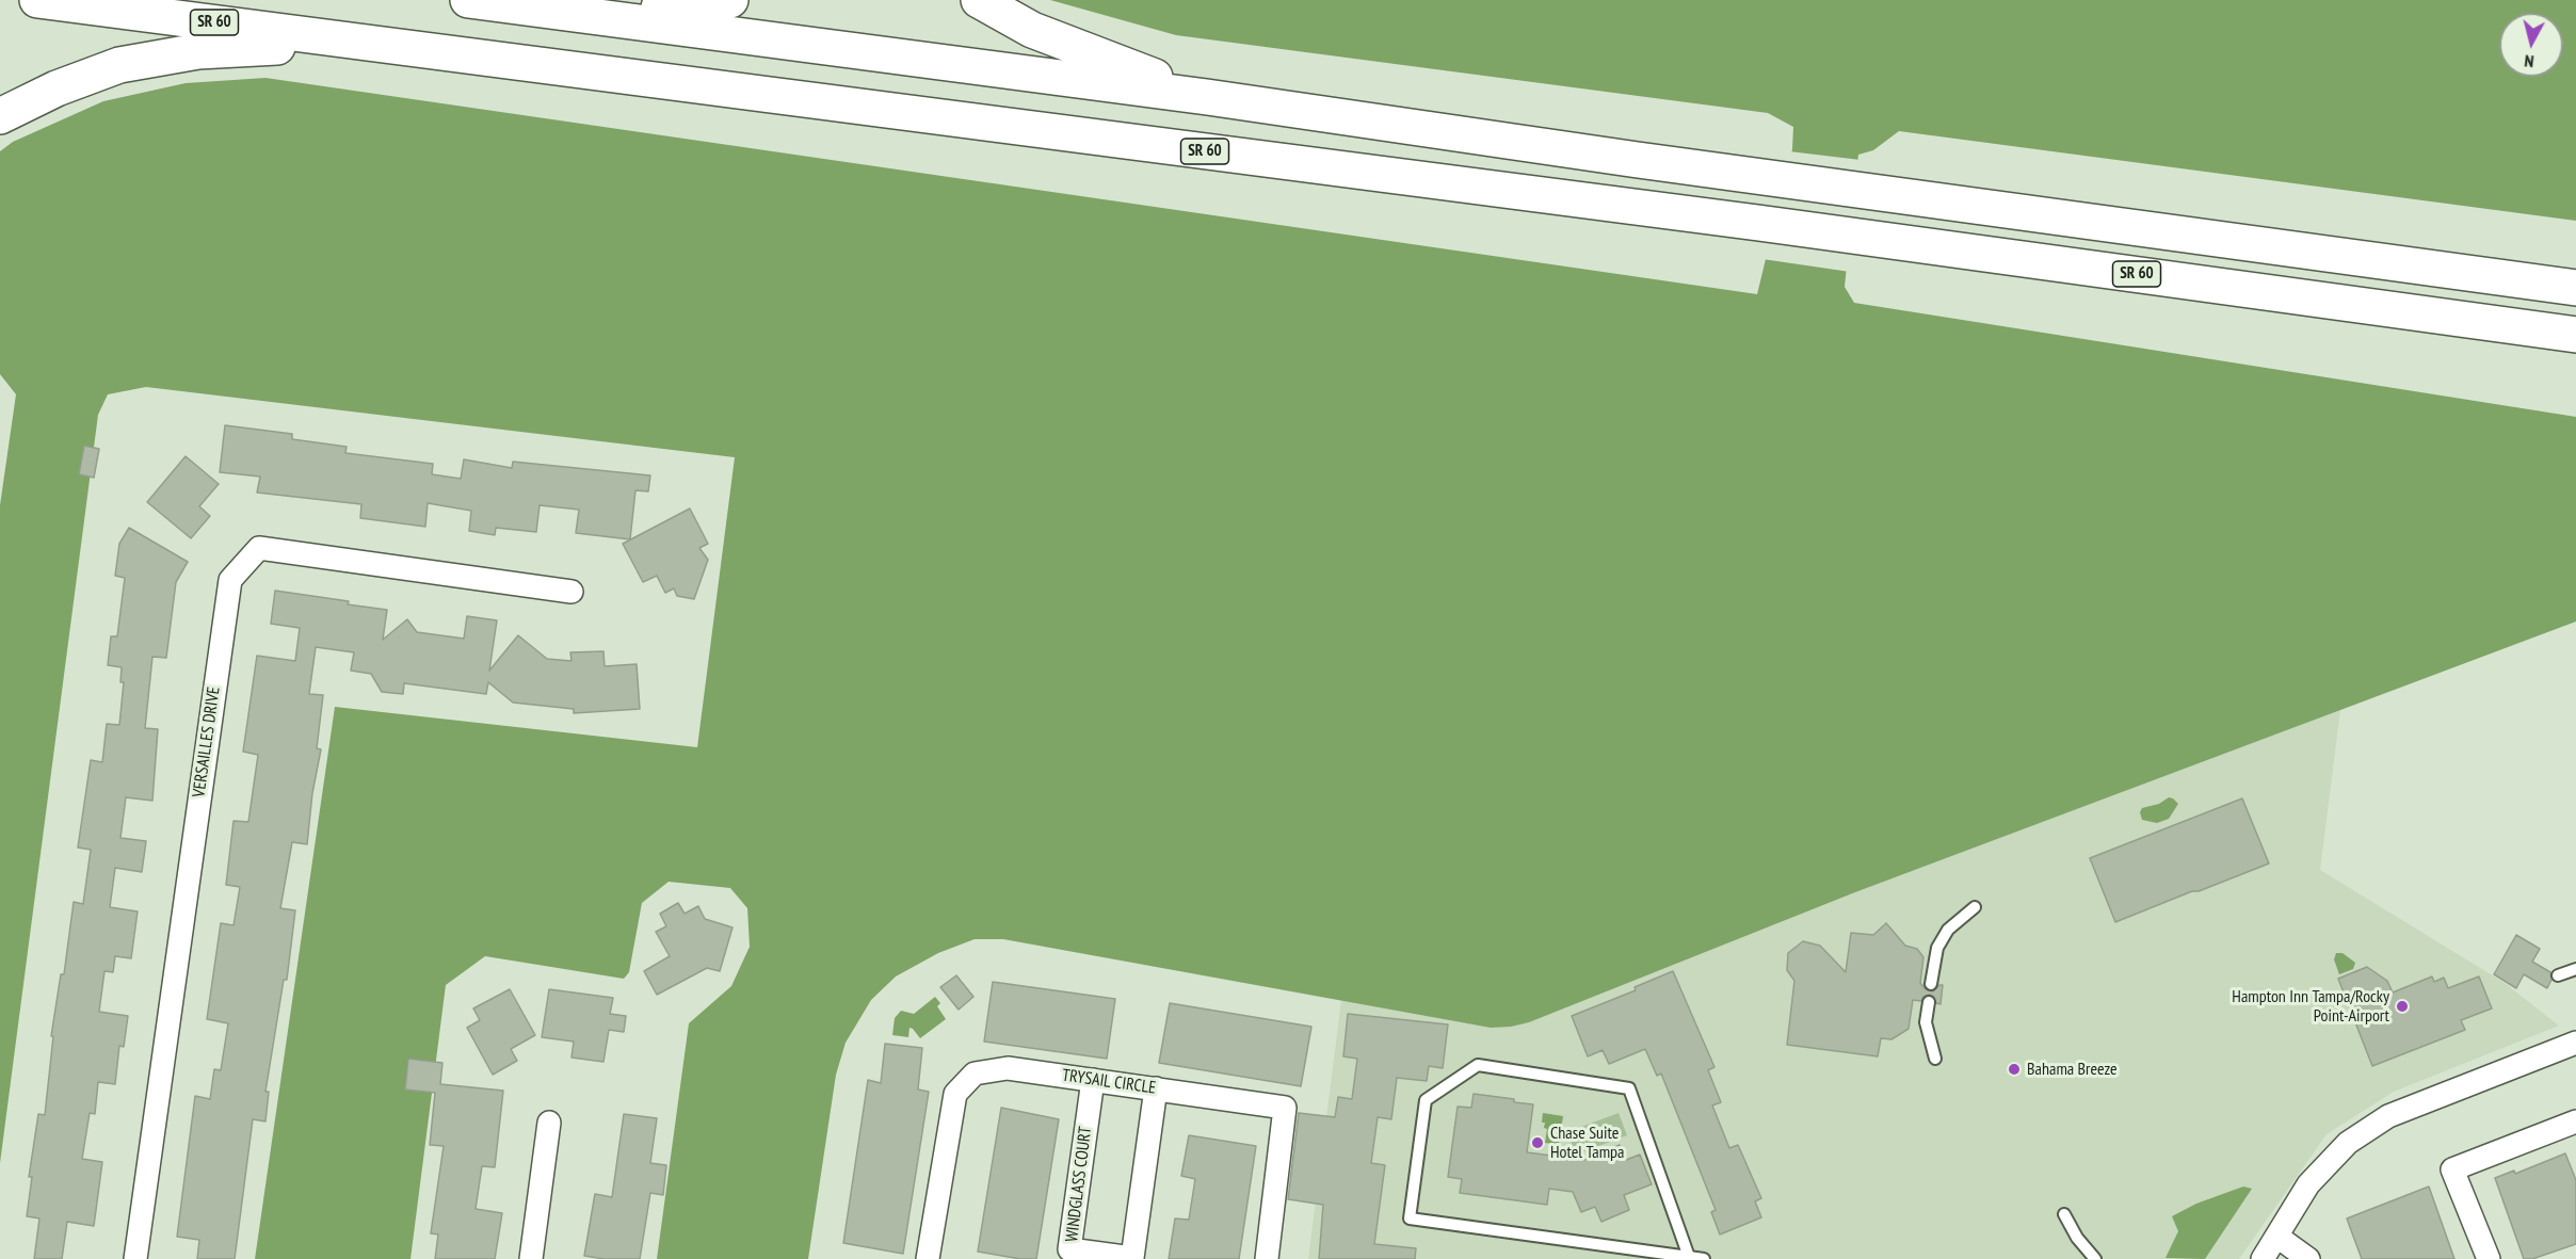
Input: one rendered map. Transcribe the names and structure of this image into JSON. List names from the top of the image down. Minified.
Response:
{"streets":{"highway":["SR 60"],"street":["VERSAILLES DRIVE","TRYSAIL CIRCLE","WINDGLASS COURT"]},"crossings":[["TRYSAIL CIRCLE","WINDGLASS COURT"]],"places":["Hampton Inn Tampa/Rocky Point-Airport","Bahama Breeze","Chase Suite Hotel Tampa"],"north":"bottom"}
